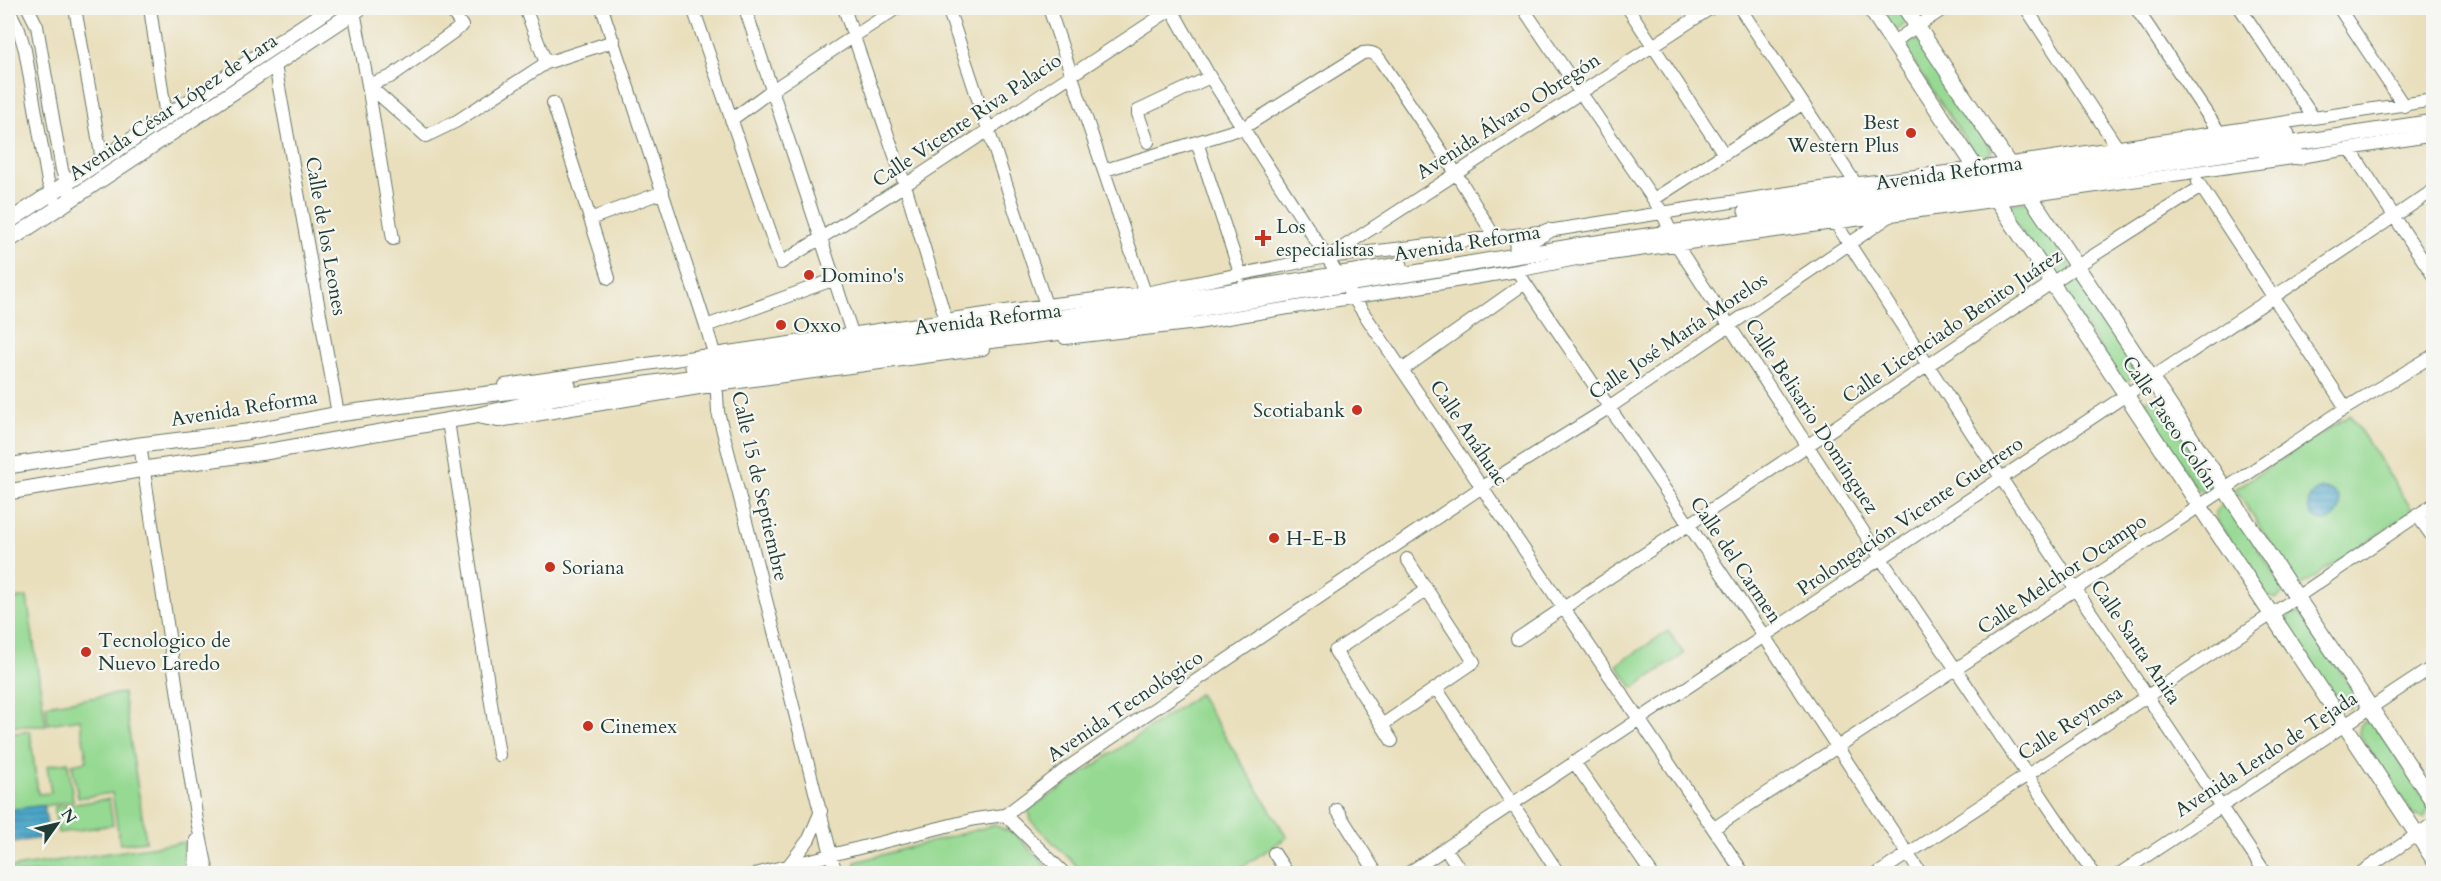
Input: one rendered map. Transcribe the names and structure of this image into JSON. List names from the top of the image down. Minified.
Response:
{"streets":{"main road":["Avenida César López de Lara","Avenida Reforma","Calle Paseo Colón"],"street":["Avenida Álvaro Obregón","Calle Vicente Riva Palacio","Calle de los Leones","Calle Licenciado Benito Juárez","Calle José María Morelos","Calle Belisario Domínguez","Calle Anáhuac","Calle 15 de Septiembre","Prolongación Vicente Guerrero","Calle del Carmen","Calle Melchor Ocampo","Calle Santa Anita","Avenida Tecnológico","Calle Reynosa","Avenida Lerdo de Tejada"]},"crossings":[["Avenida César López de Lara","Calle de los Leones"],["Avenida Álvaro Obregón","Avenida Reforma"],["Avenida Álvaro Obregón","Calle Belisario Domínguez"],["Avenida Álvaro Obregón","Calle Anáhuac"],["Calle Vicente Riva Palacio","Calle Anáhuac"],["Avenida Reforma","Calle de los Leones"],["Avenida Reforma","Calle José María Morelos"],["Avenida Reforma","Calle Belisario Domínguez"],["Avenida Reforma","Calle Paseo Colón"],["Avenida Reforma","Calle Anáhuac"],["Avenida Reforma","Calle 15 de Septiembre"],["Avenida Reforma","Calle del Carmen"],["Avenida Reforma","Calle Santa Anita"],["Calle Licenciado Benito Juárez","Calle Belisario Domínguez"],["Calle Licenciado Benito Juárez","Calle Paseo Colón"],["Calle Licenciado Benito Juárez","Calle Anáhuac"],["Calle Licenciado Benito Juárez","Calle del Carmen"],["Calle Licenciado Benito Juárez","Calle Santa Anita"],["Calle José María Morelos","Calle Belisario Domínguez"],["Calle José María Morelos","Calle Anáhuac"],["Calle José María Morelos","Calle del Carmen"],["Calle José María Morelos","Calle Santa Anita"],["Calle José María Morelos","Avenida Tecnológico"],["Calle Belisario Domínguez","Prolongación Vicente Guerrero"],["Calle Belisario Domínguez","Calle Melchor Ocampo"],["Calle Belisario Domínguez","Calle Reynosa"],["Calle Paseo Colón","Prolongación Vicente Guerrero"],["Calle Paseo Colón","Calle Melchor Ocampo"],["Calle Paseo Colón","Calle Reynosa"],["Calle Paseo Colón","Avenida Lerdo de Tejada"],["Calle Anáhuac","Prolongación Vicente Guerrero"],["Calle Anáhuac","Calle Melchor Ocampo"],["Calle Anáhuac","Avenida Tecnológico"],["Calle 15 de Septiembre","Avenida Tecnológico"],["Prolongación Vicente Guerrero","Calle del Carmen"],["Prolongación Vicente Guerrero","Calle Santa Anita"],["Calle del Carmen","Calle Melchor Ocampo"],["Calle del Carmen","Calle Reynosa"],["Calle Melchor Ocampo","Calle Santa Anita"],["Calle Santa Anita","Calle Reynosa"],["Calle Santa Anita","Avenida Lerdo de Tejada"]],"places":{"other":["Best Western Plus","Domino's","Oxxo","Scotiabank","H-E-B","Soriana","Tecnologico de Nuevo Laredo","Cinemex"],"health":["Los especialistas"]},"north":"top right"}
